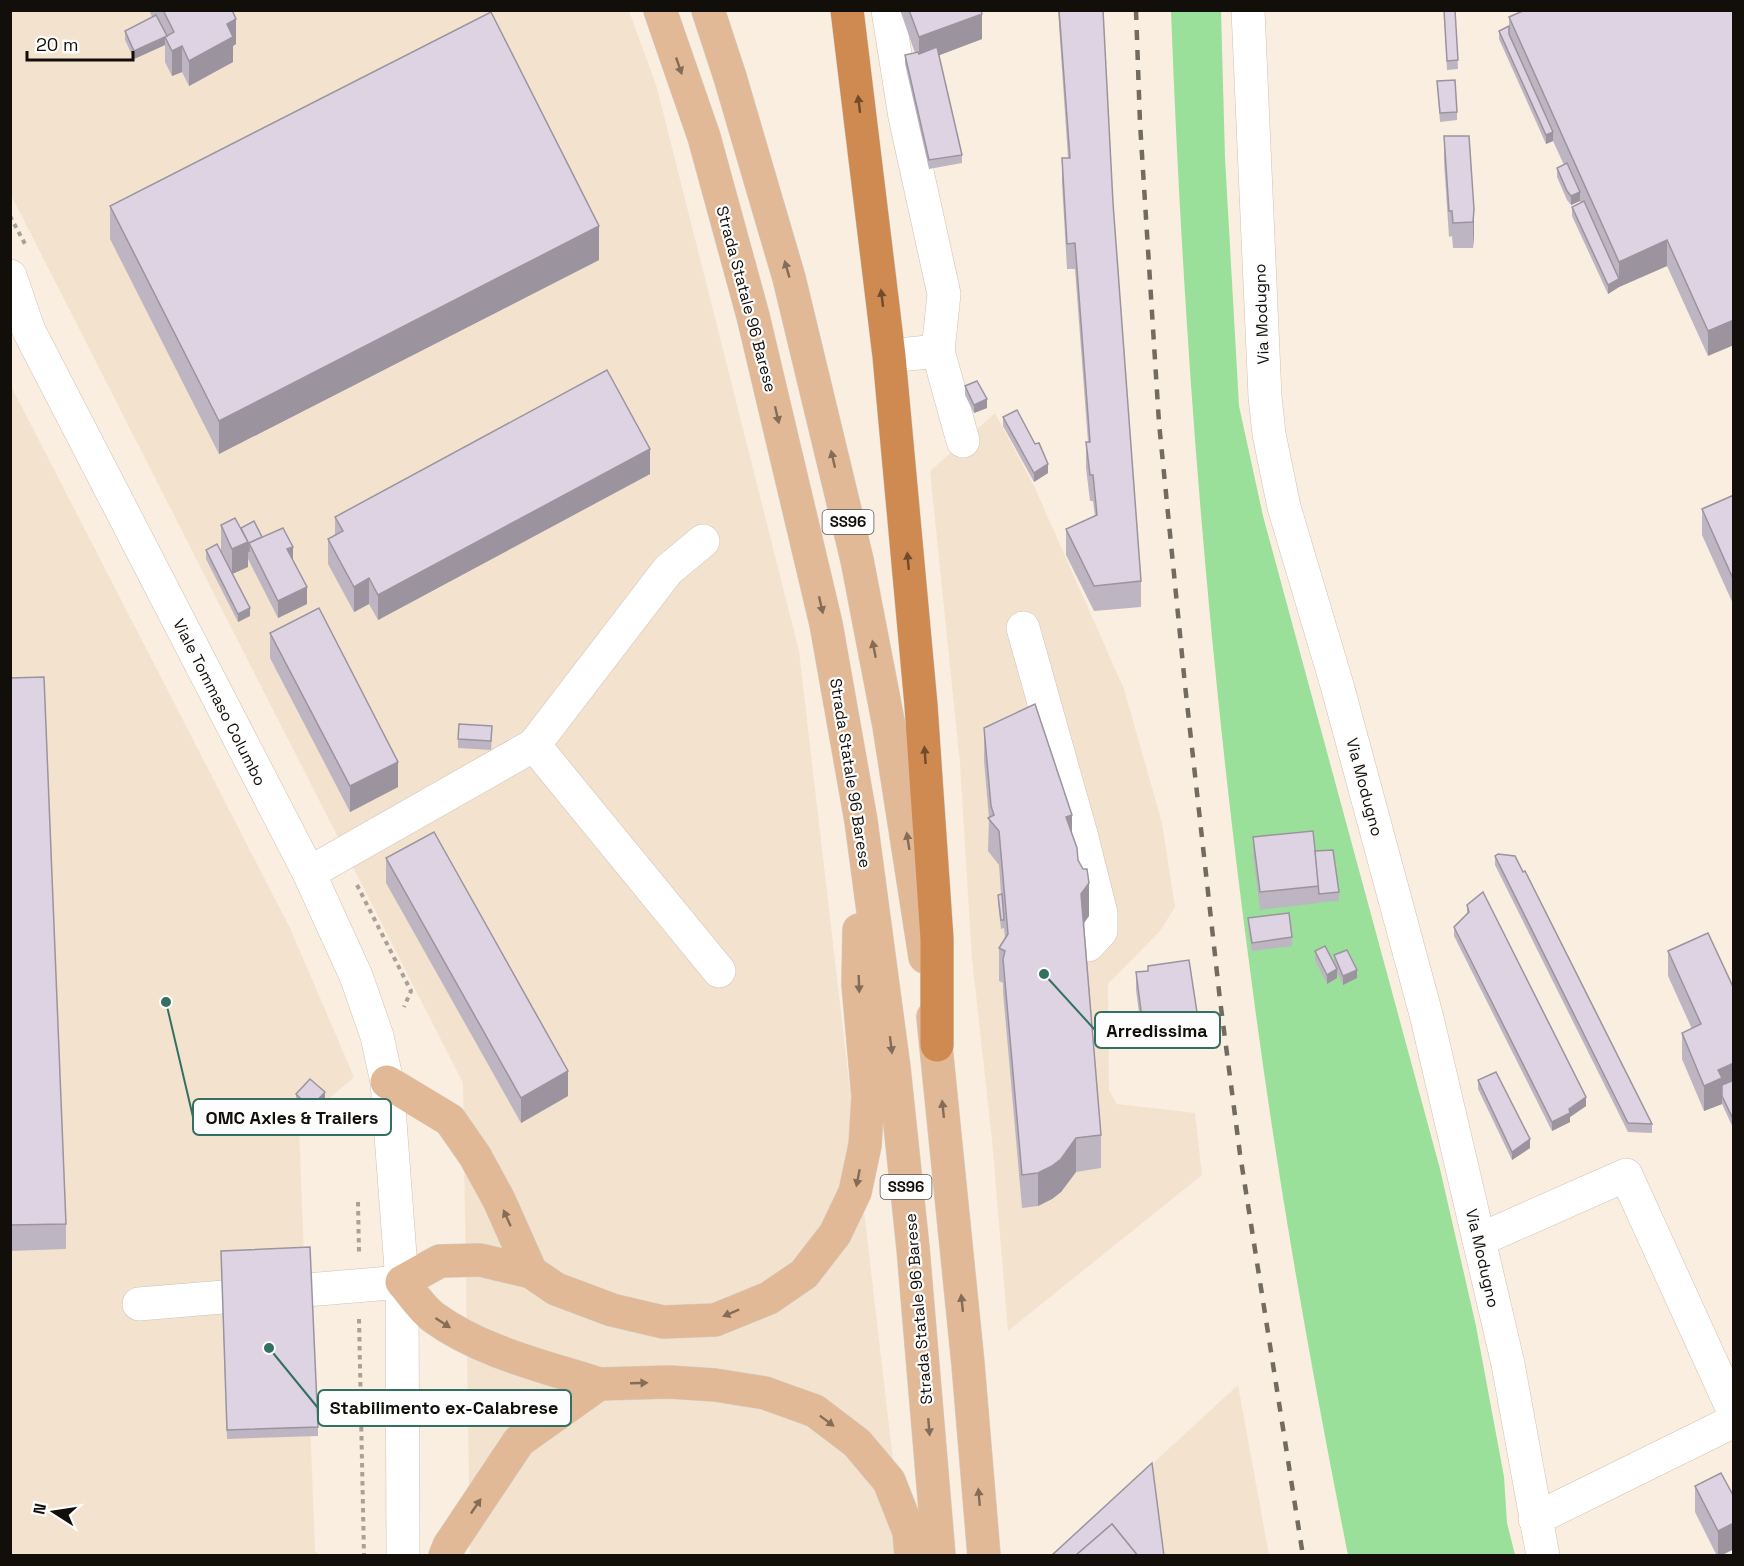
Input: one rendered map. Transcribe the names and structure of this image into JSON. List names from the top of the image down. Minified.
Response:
{"streets":{"main road":["Strada Statale 96 Barese","SS96"],"street":["Via Modugno","Viale Tommaso Columbo"]},"places":["Arredissima","OMC Axles & Trailers","Stabilimento ex-Calabrese"],"scale_bar":"20 m","north":"left"}
